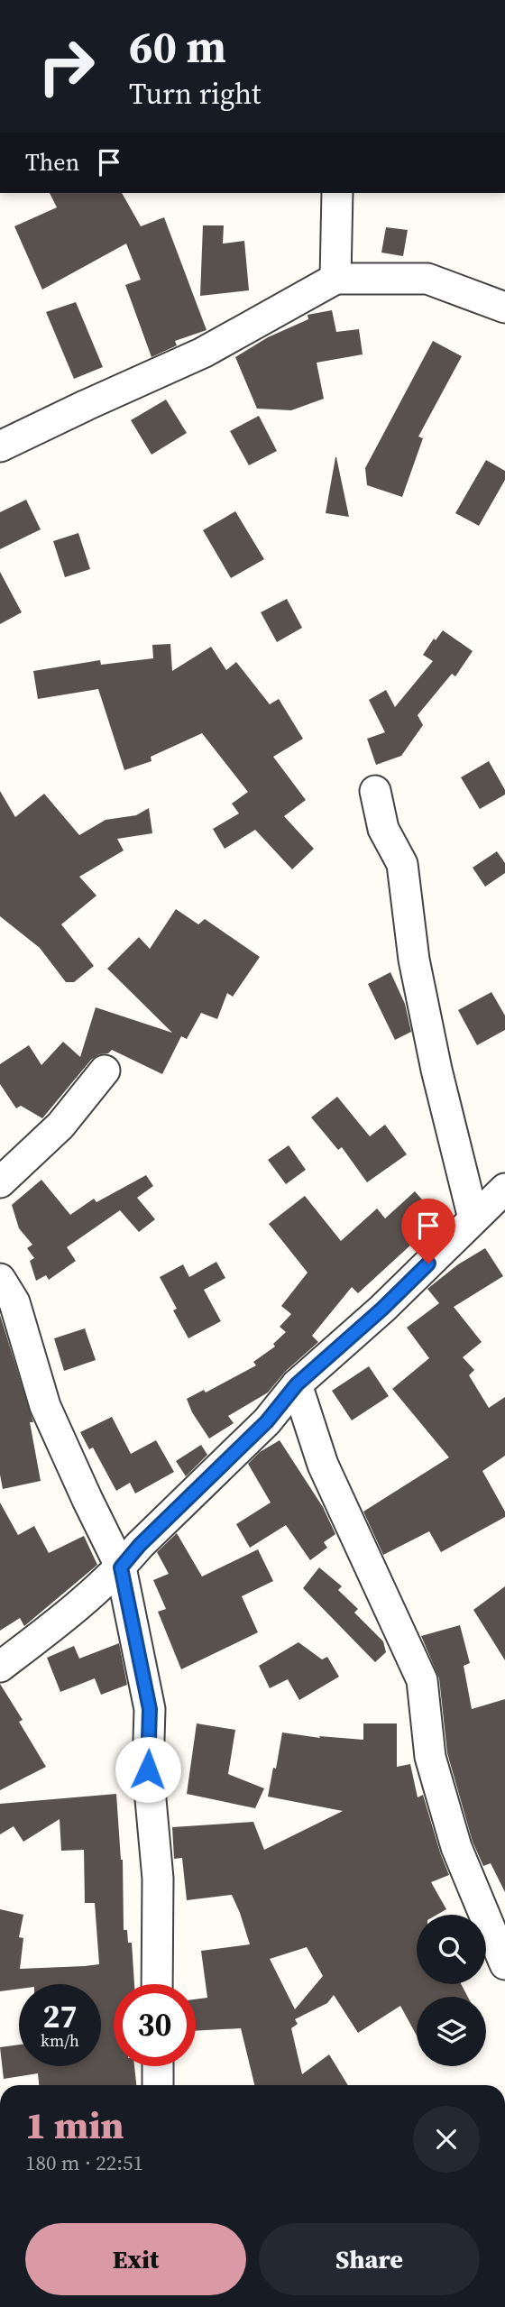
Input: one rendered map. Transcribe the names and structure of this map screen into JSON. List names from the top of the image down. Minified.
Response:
{"page":{"turn":["60 m","Turn right"],"then":"Then","speed":"27 km/h","limit":"30","heading":["1 min","180 m · 22:51"],"buttons":["Exit","Share"]}}
